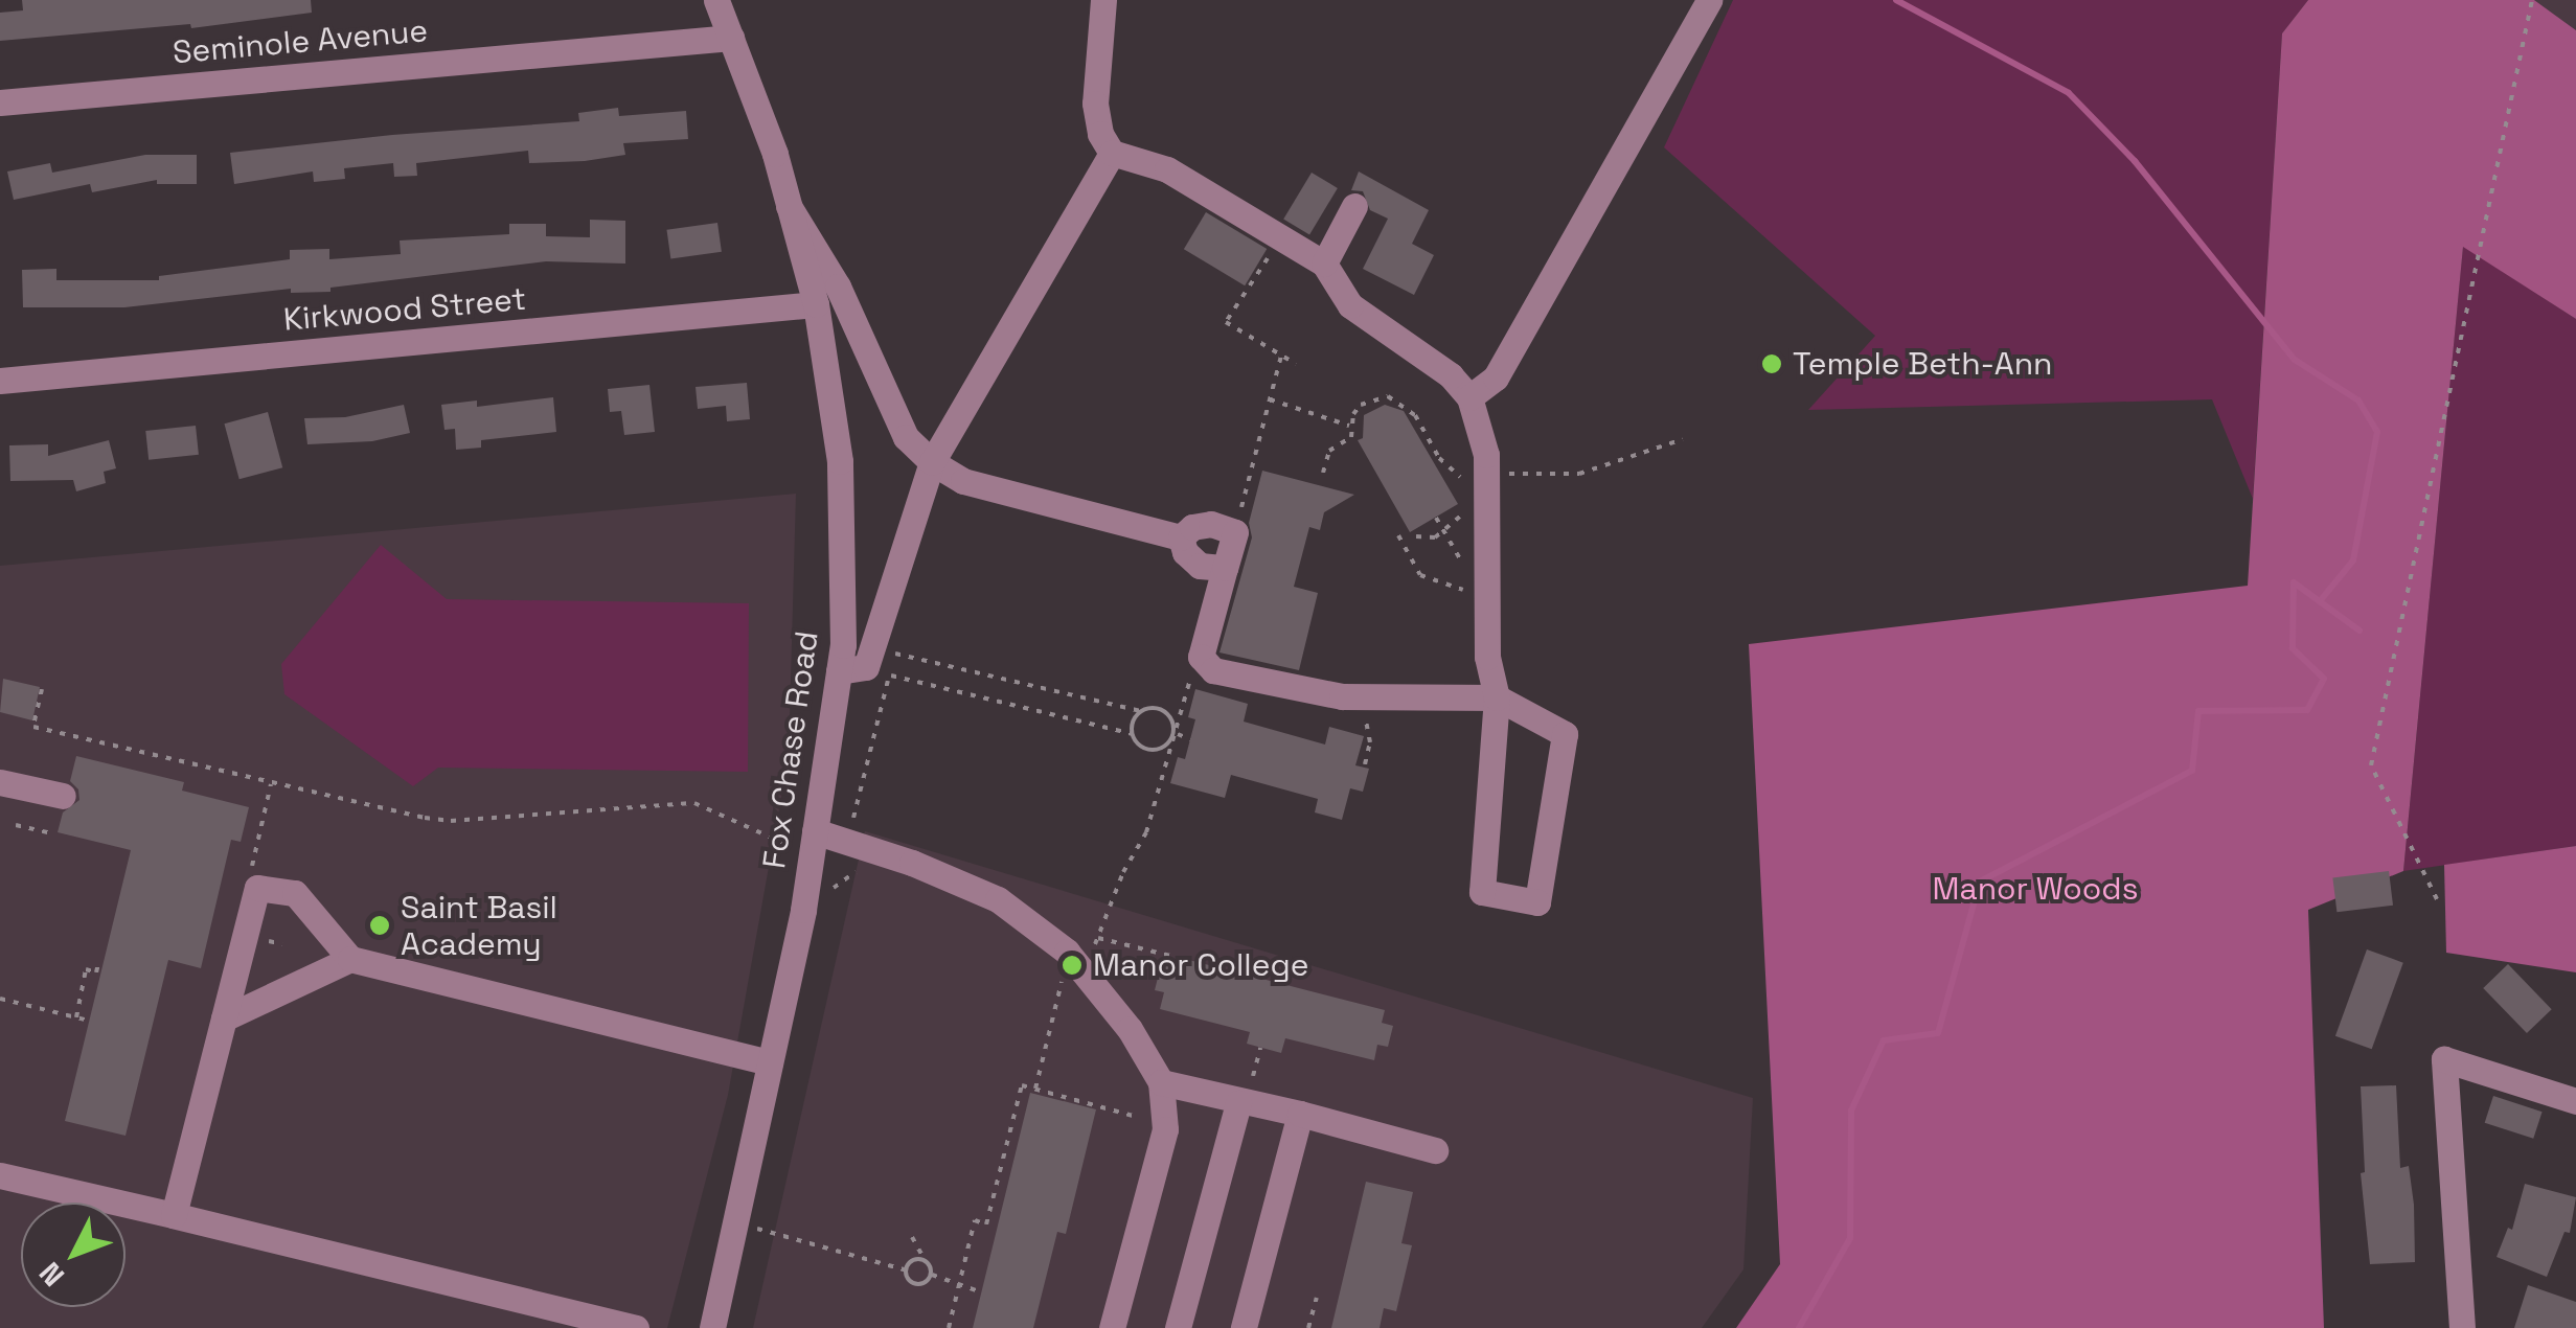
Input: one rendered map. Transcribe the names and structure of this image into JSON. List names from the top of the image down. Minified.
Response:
{"streets":{"street":["Seminole Avenue","Kirkwood Street","Fox Chase Road"]},"crossings":[["Seminole Avenue","Fox Chase Road"],["Kirkwood Street","Fox Chase Road"]],"parks":["Manor Woods"],"places":["Temple Beth-Ann","Saint Basil Academy","Manor College"],"north":"bottom left"}
